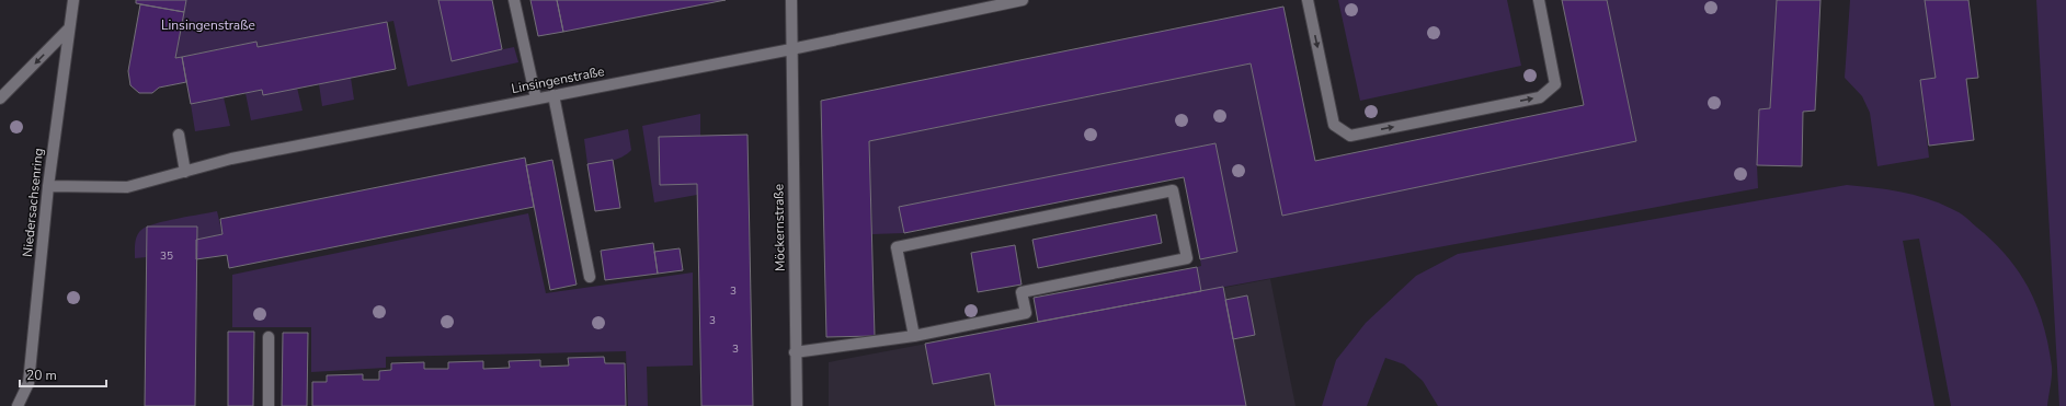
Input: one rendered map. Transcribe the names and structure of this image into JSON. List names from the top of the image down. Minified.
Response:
{"streets":{"street":["Linsingenstraße","Niedersachsenring","Möckernstraße"]},"crossings":[["Linsingenstraße","Niedersachsenring"],["Linsingenstraße","Möckernstraße"]],"parks":["Linsingenstraße"],"house_numbers":["35","3","3","3"],"scale_bar":"20 m"}
